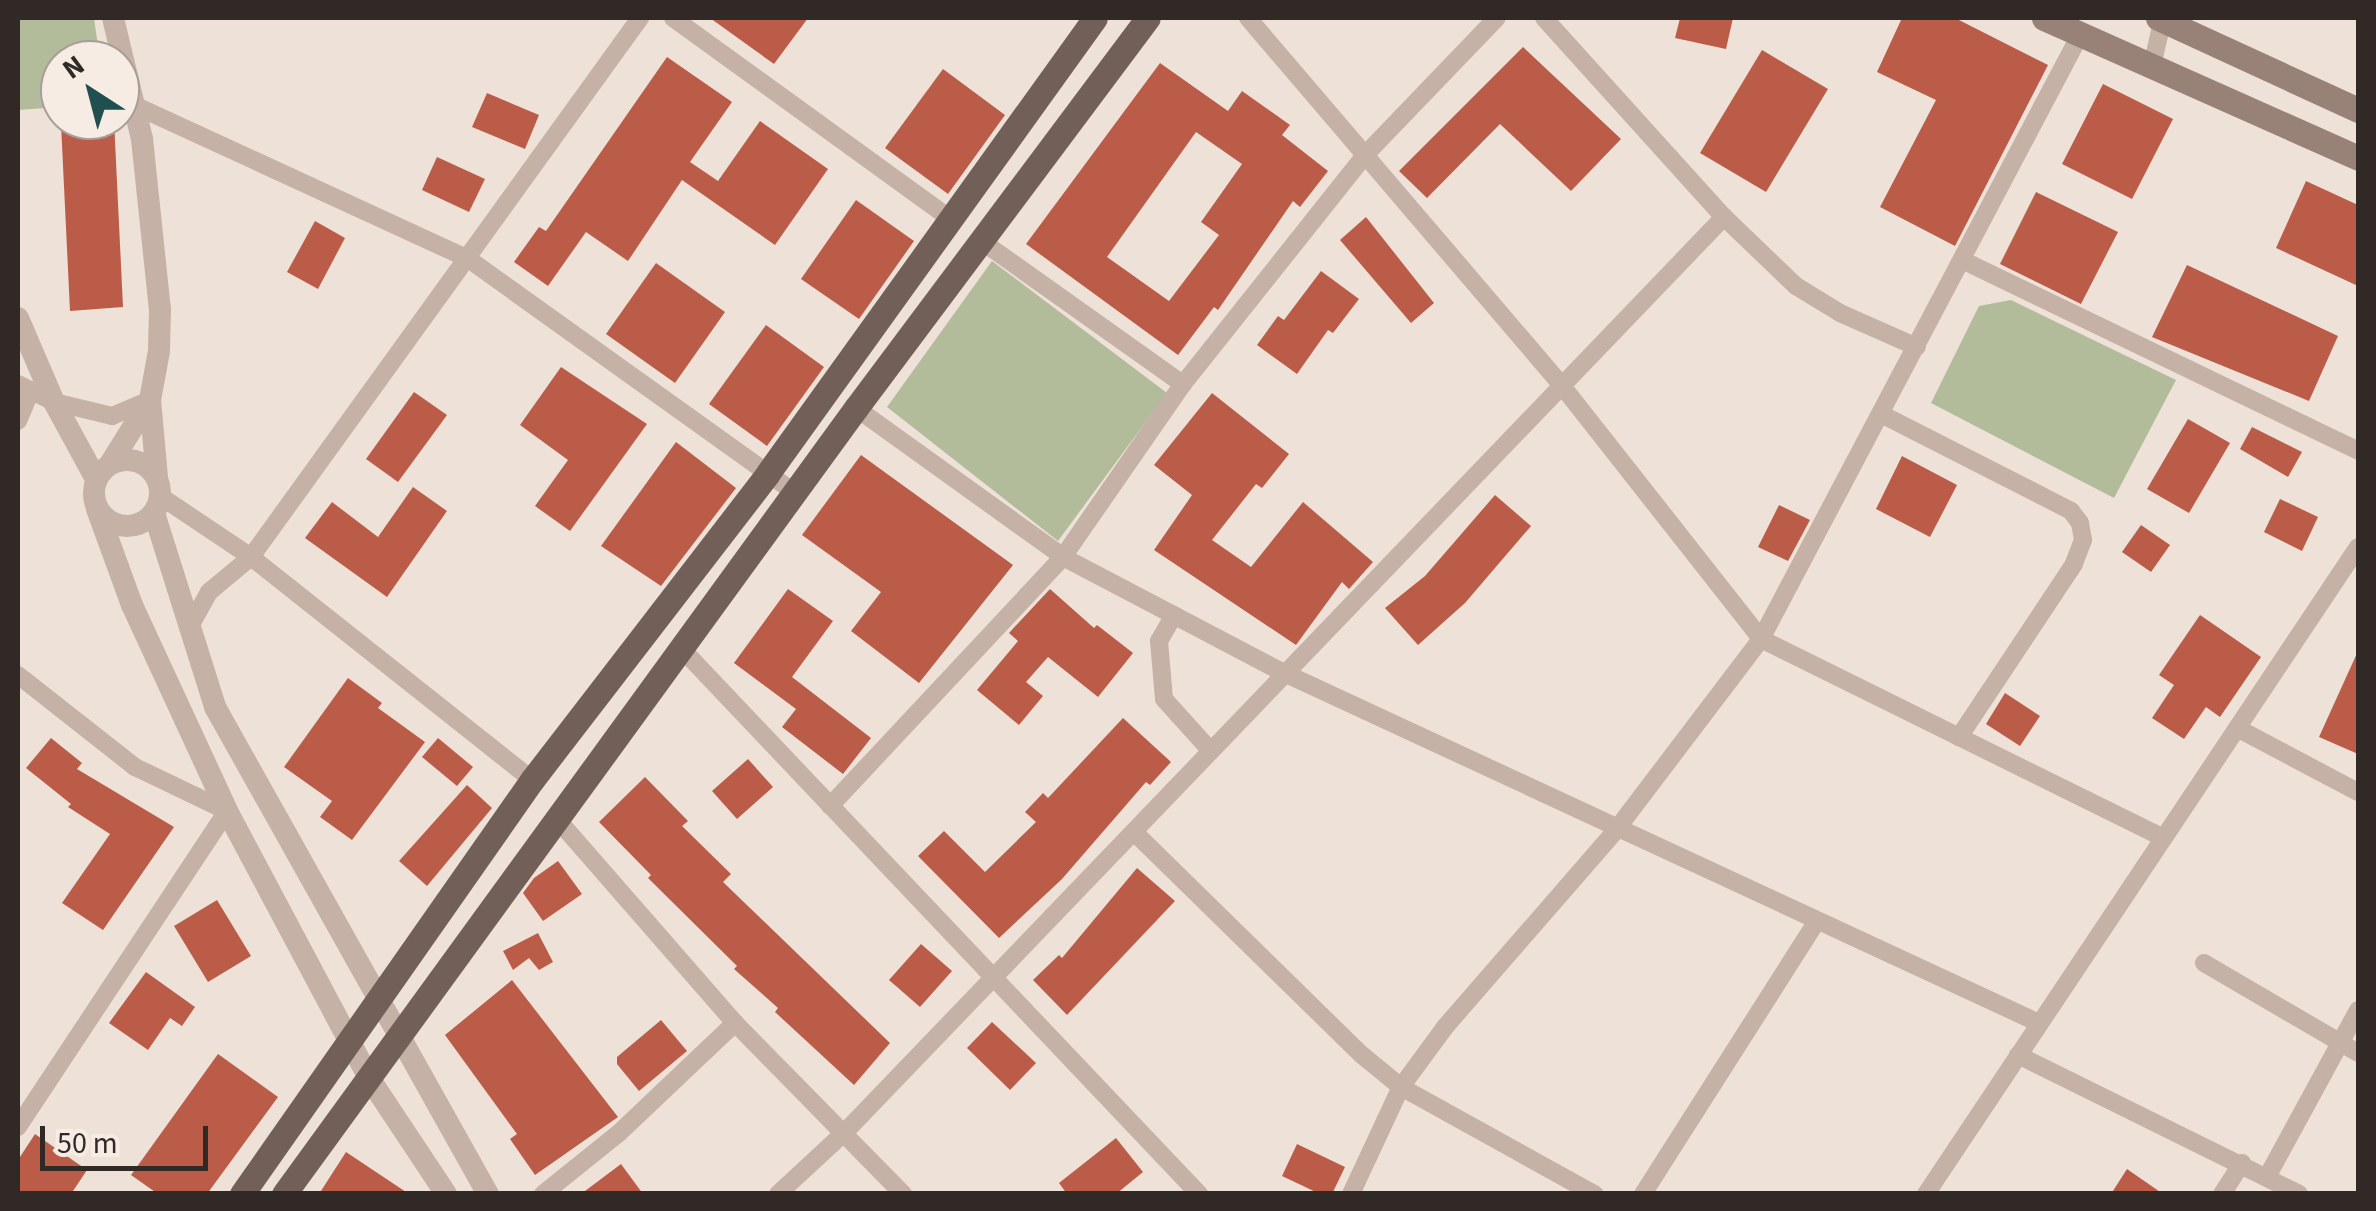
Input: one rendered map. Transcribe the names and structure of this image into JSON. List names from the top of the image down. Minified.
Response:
{"scale_bar":"50 m","north":"top left"}
